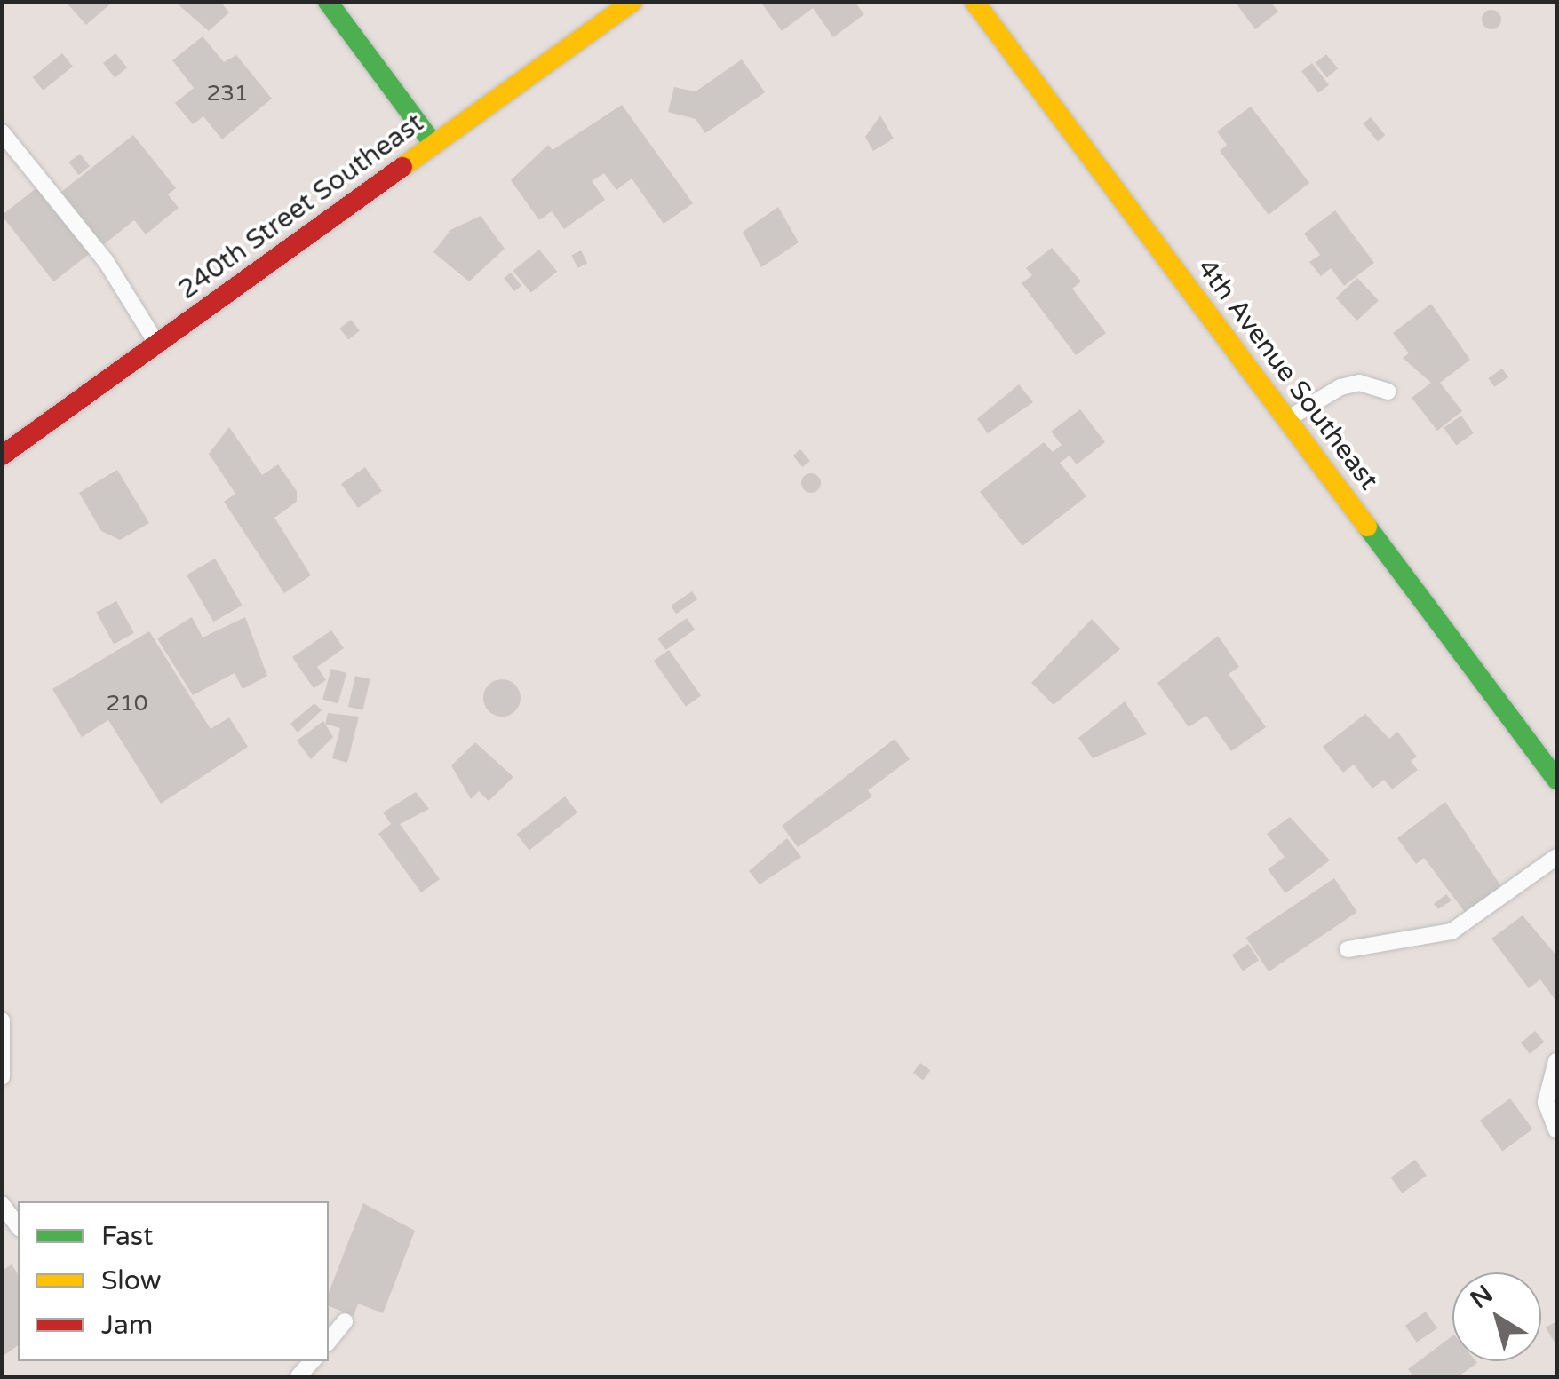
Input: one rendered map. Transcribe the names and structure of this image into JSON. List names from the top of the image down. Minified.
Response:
{"streets":{"street":["240th Street Southeast","4th Avenue Southeast"]},"house_numbers":["231","210"],"legend":["Fast","Slow","Jam"],"north":"top left"}
